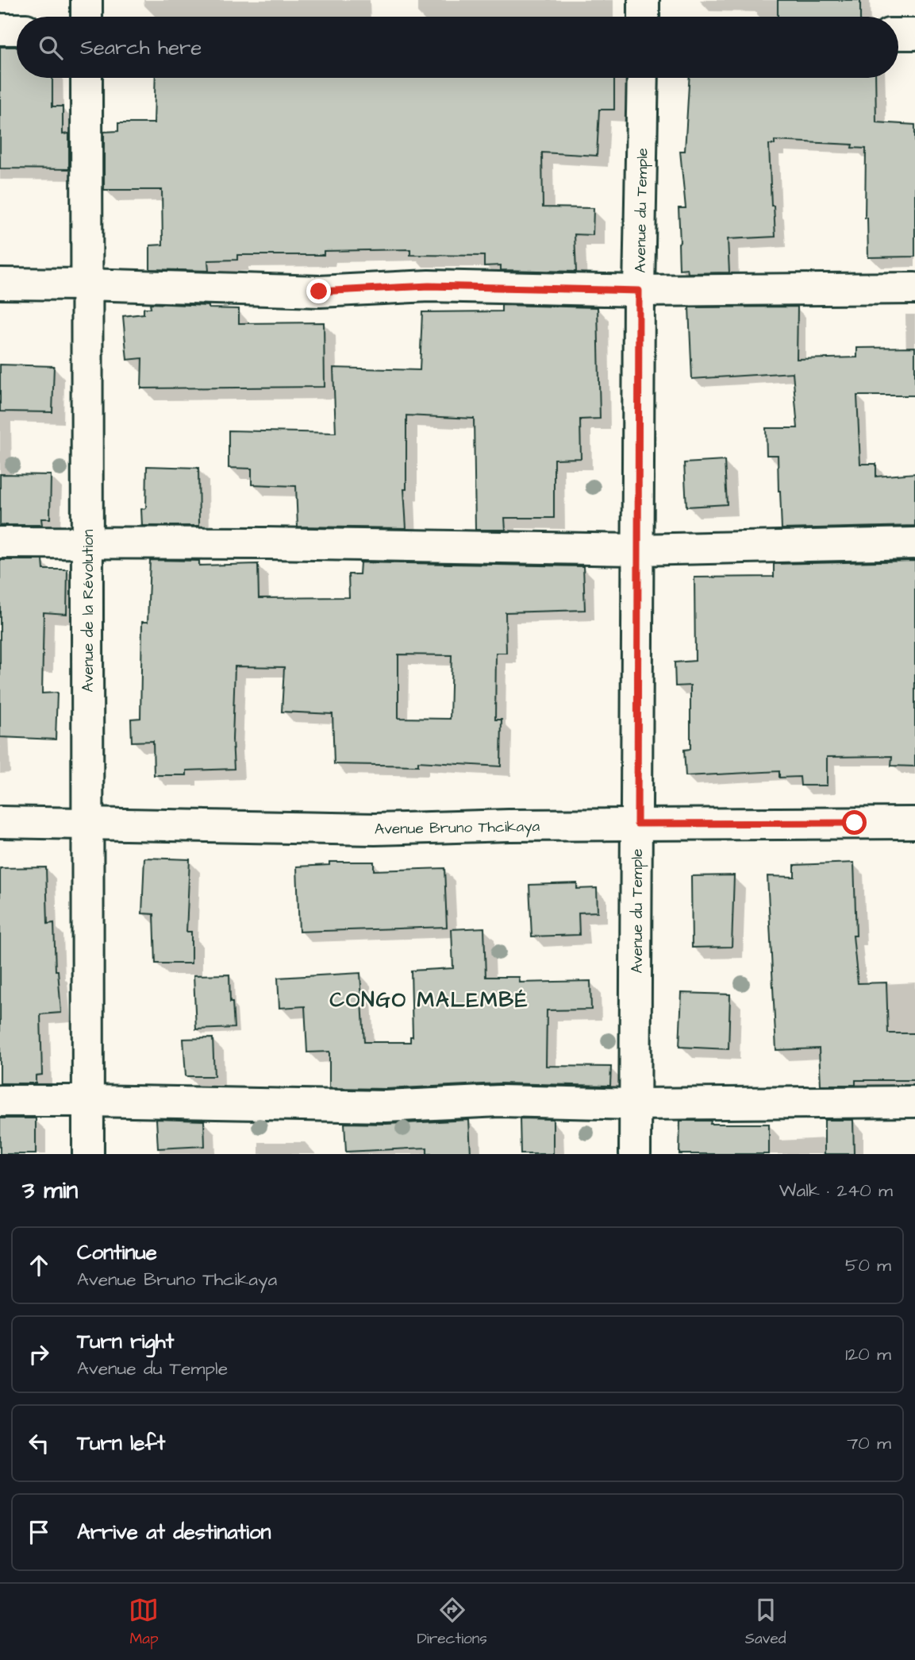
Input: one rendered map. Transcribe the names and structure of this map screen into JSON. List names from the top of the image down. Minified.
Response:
{"streets":{"street":["Avenue du Temple","Avenue de la Révolution","Avenue Bruno Thcikaya"]},"crossings":[["Avenue du Temple","Avenue Bruno Thcikaya"],["Avenue de la Révolution","Avenue Bruno Thcikaya"]],"districts":["CONGO MALEMBÉ"],"page":{"search":"Search here","heading":["3 min","Walk · 240 m"],"list":[["Continue","Avenue Bruno Thcikaya","50 m"],["Turn right","Avenue du Temple","120 m"],["Turn left","70 m"],"Arrive at destination"],"nav":["Map","Directions","Saved"]}}
